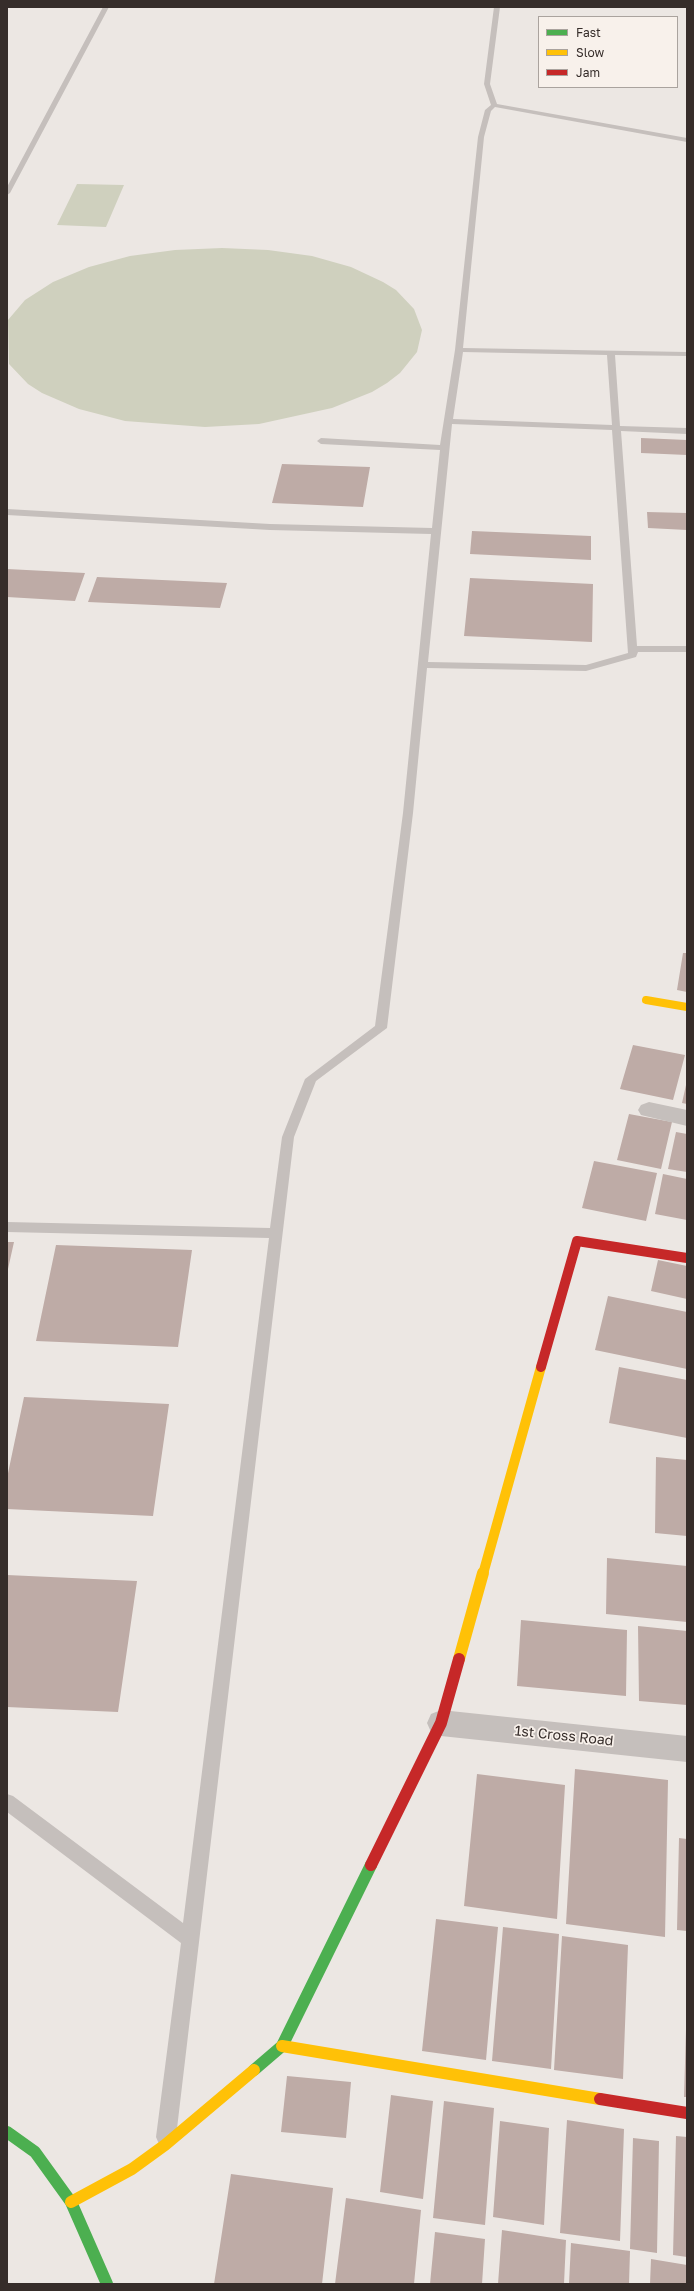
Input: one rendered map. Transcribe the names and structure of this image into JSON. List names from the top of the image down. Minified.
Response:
{"streets":{"street":["1st Cross Road"]},"legend":["Fast","Slow","Jam"]}
